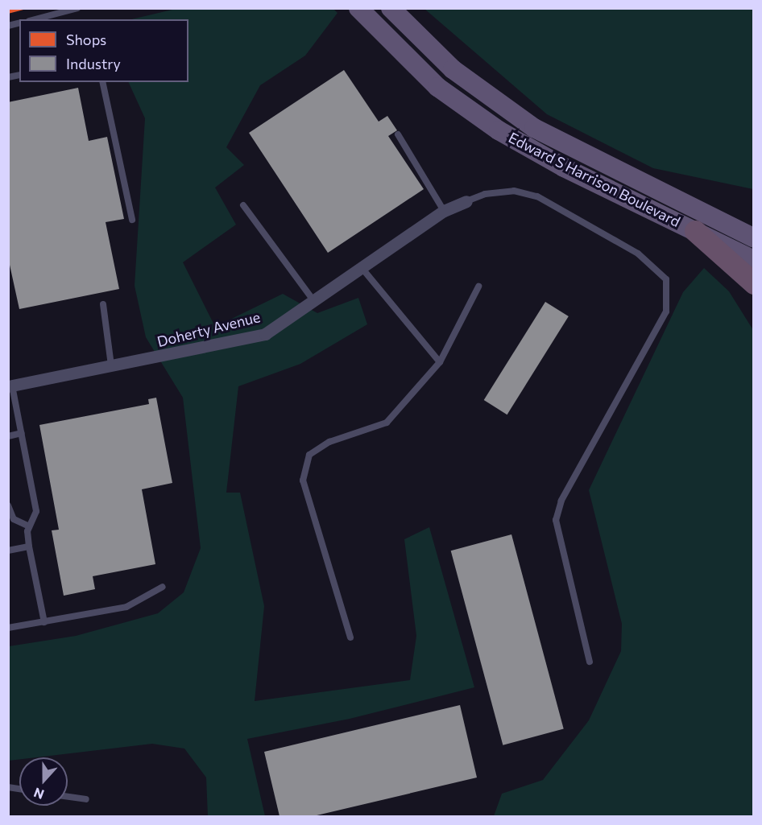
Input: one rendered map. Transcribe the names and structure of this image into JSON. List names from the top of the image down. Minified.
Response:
{"streets":{"main road":["Edward S Harrison Boulevard"],"street":["Doherty Avenue"]},"legend":["Shops","Industry"],"north":"bottom"}
